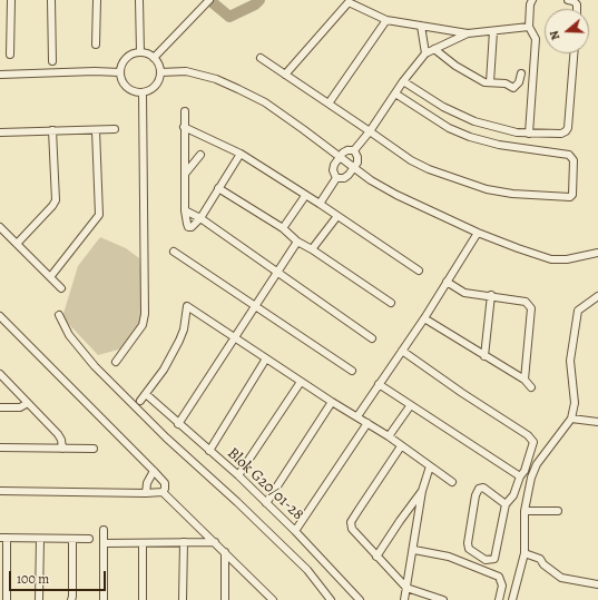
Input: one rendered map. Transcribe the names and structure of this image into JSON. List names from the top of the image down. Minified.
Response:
{"streets":{"street":["Blok G20/01-28"]},"scale_bar":"100 m","north":"left"}
